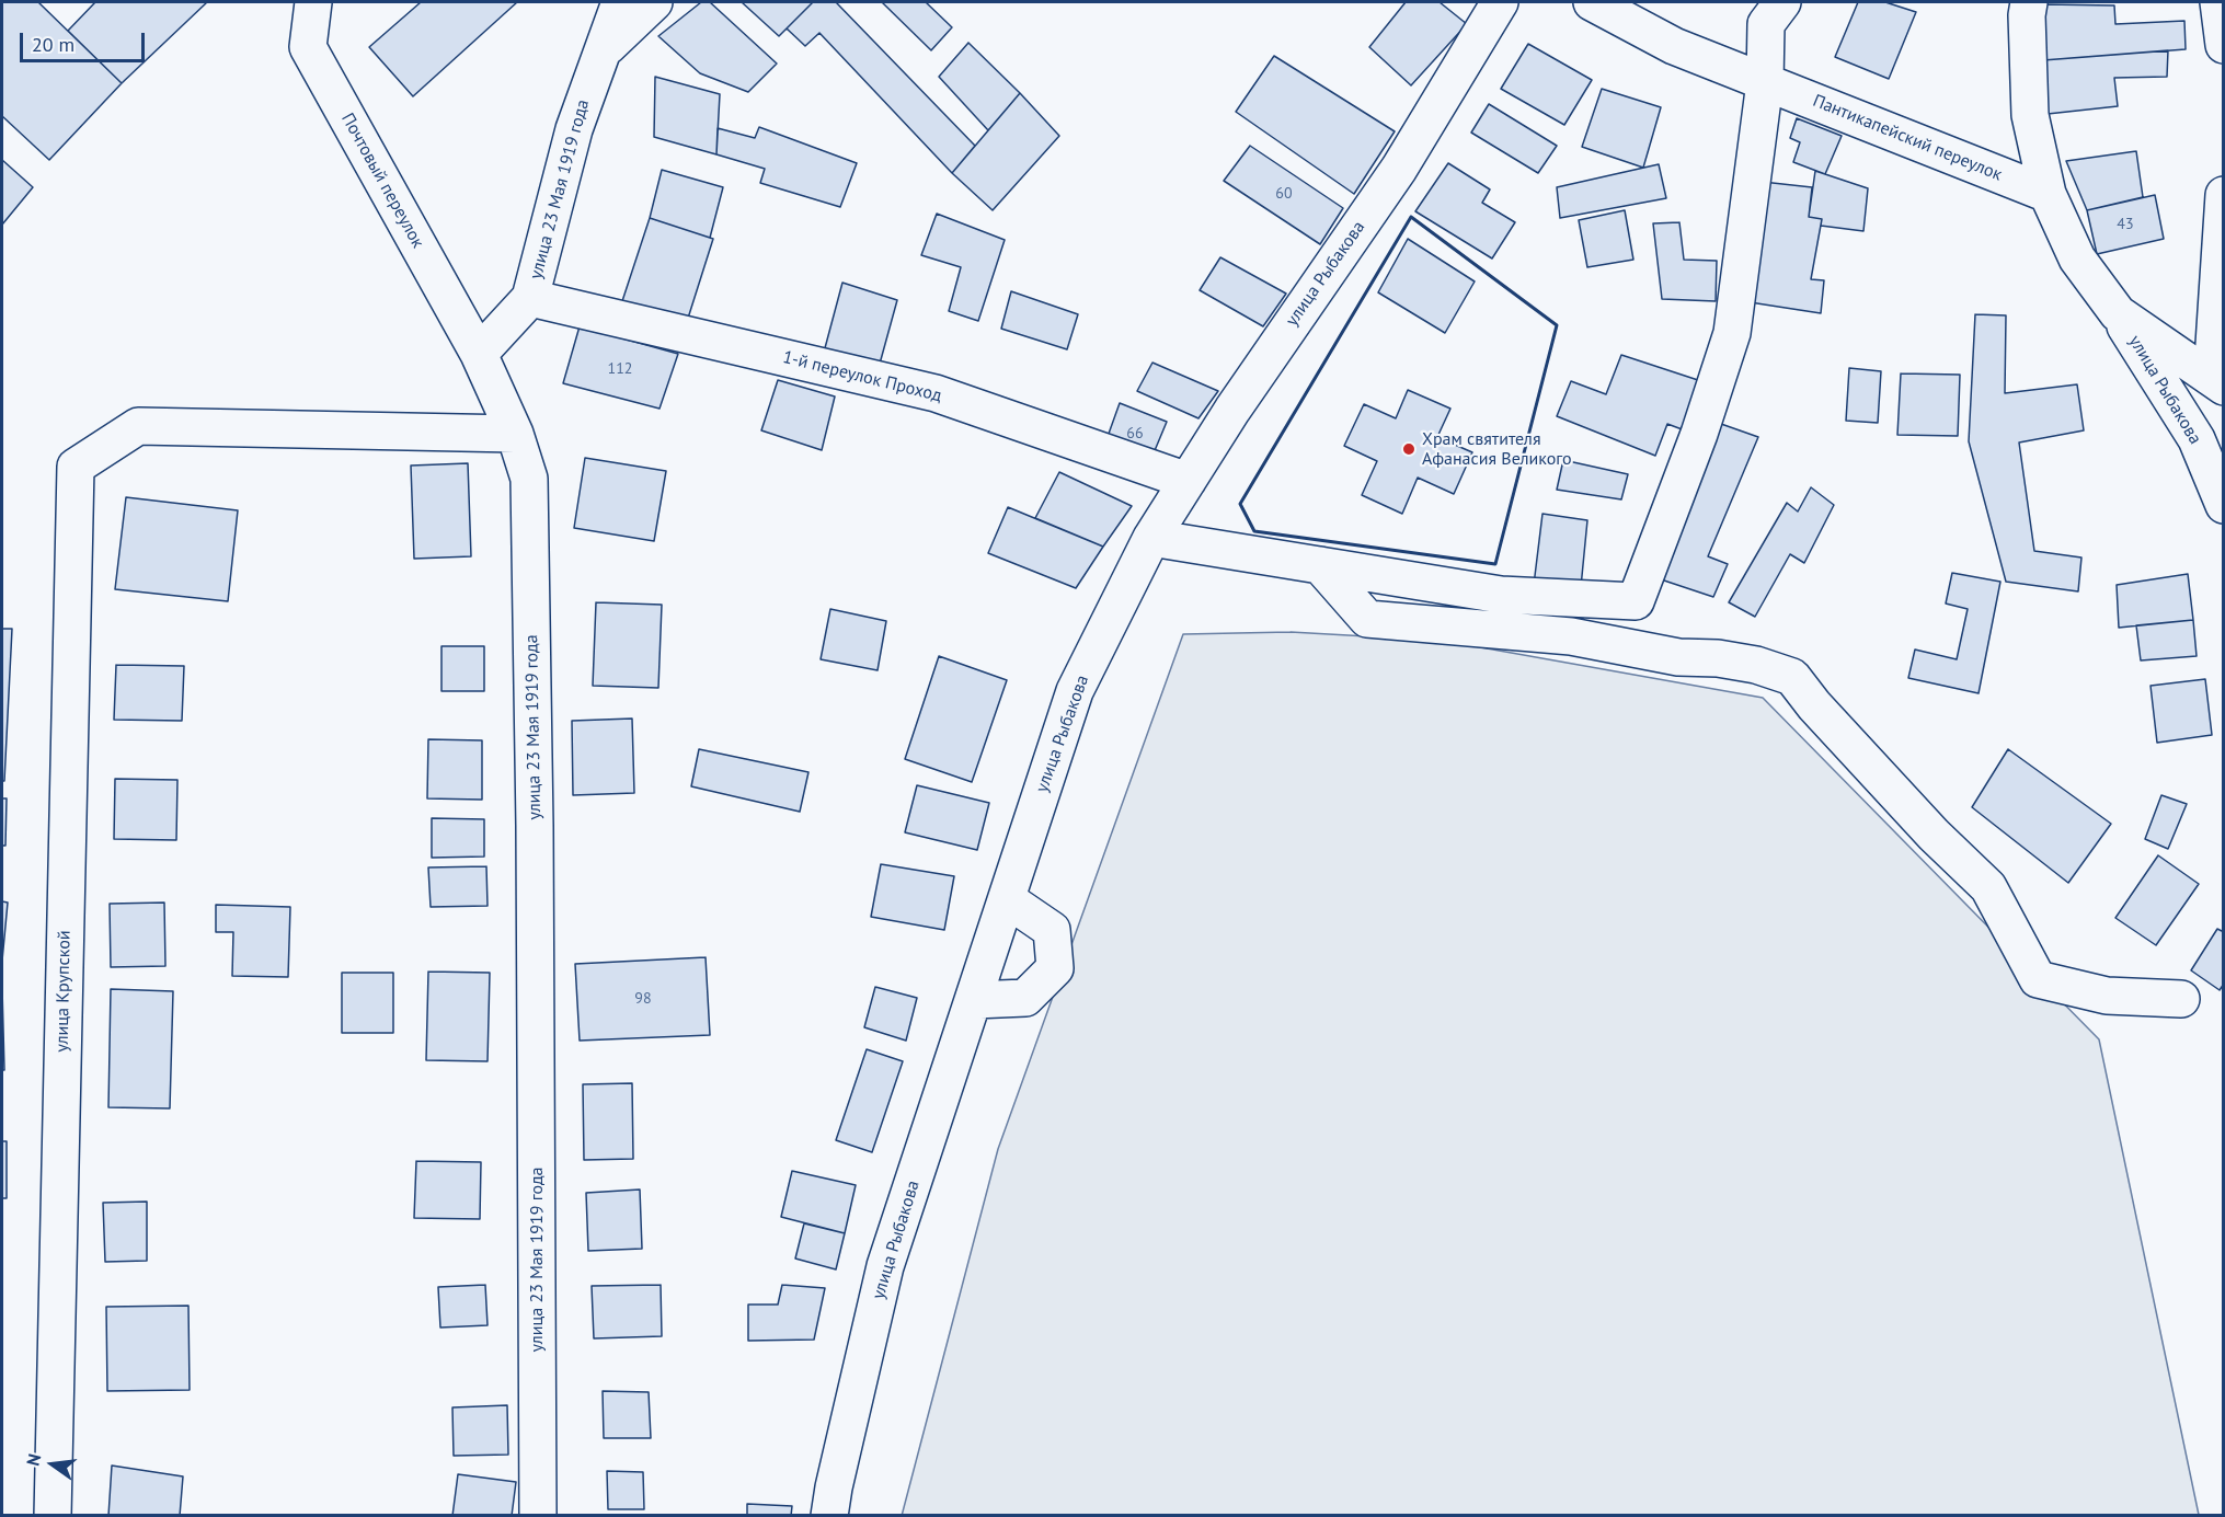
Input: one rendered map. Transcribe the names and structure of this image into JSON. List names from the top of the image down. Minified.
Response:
{"streets":{"street":["Пантикапейский переулок","Почтовый переулок","улица 23 Мая 1919 года","улица Рыбакова","1-й переулок Проход","улица Крупской"]},"crossings":[["Почтовый переулок","улица 23 Мая 1919 года"],["улица 23 Мая 1919 года","1-й переулок Проход"],["улица 23 Мая 1919 года","улица Крупской"],["улица Рыбакова","1-й переулок Проход"]],"places":["Храм святителя Афанасия Великого"],"house_numbers":["60","43","112","66","98"],"scale_bar":"20 m","north":"left"}
